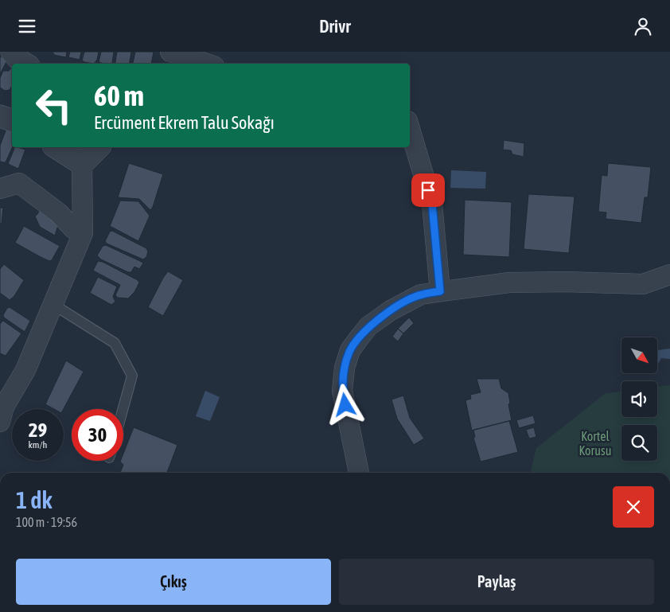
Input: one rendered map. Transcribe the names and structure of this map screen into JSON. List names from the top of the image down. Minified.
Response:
{"parks":["Kortel Korusu"],"north":"bottom right","page":{"header":"Drivr","turn":["60 m","Ercüment Ekrem Talu Sokağı"],"speed":"29 km/h","limit":"30","heading":["1 dk","100 m · 19:56"],"buttons":["Çıkış","Paylaş"]}}
